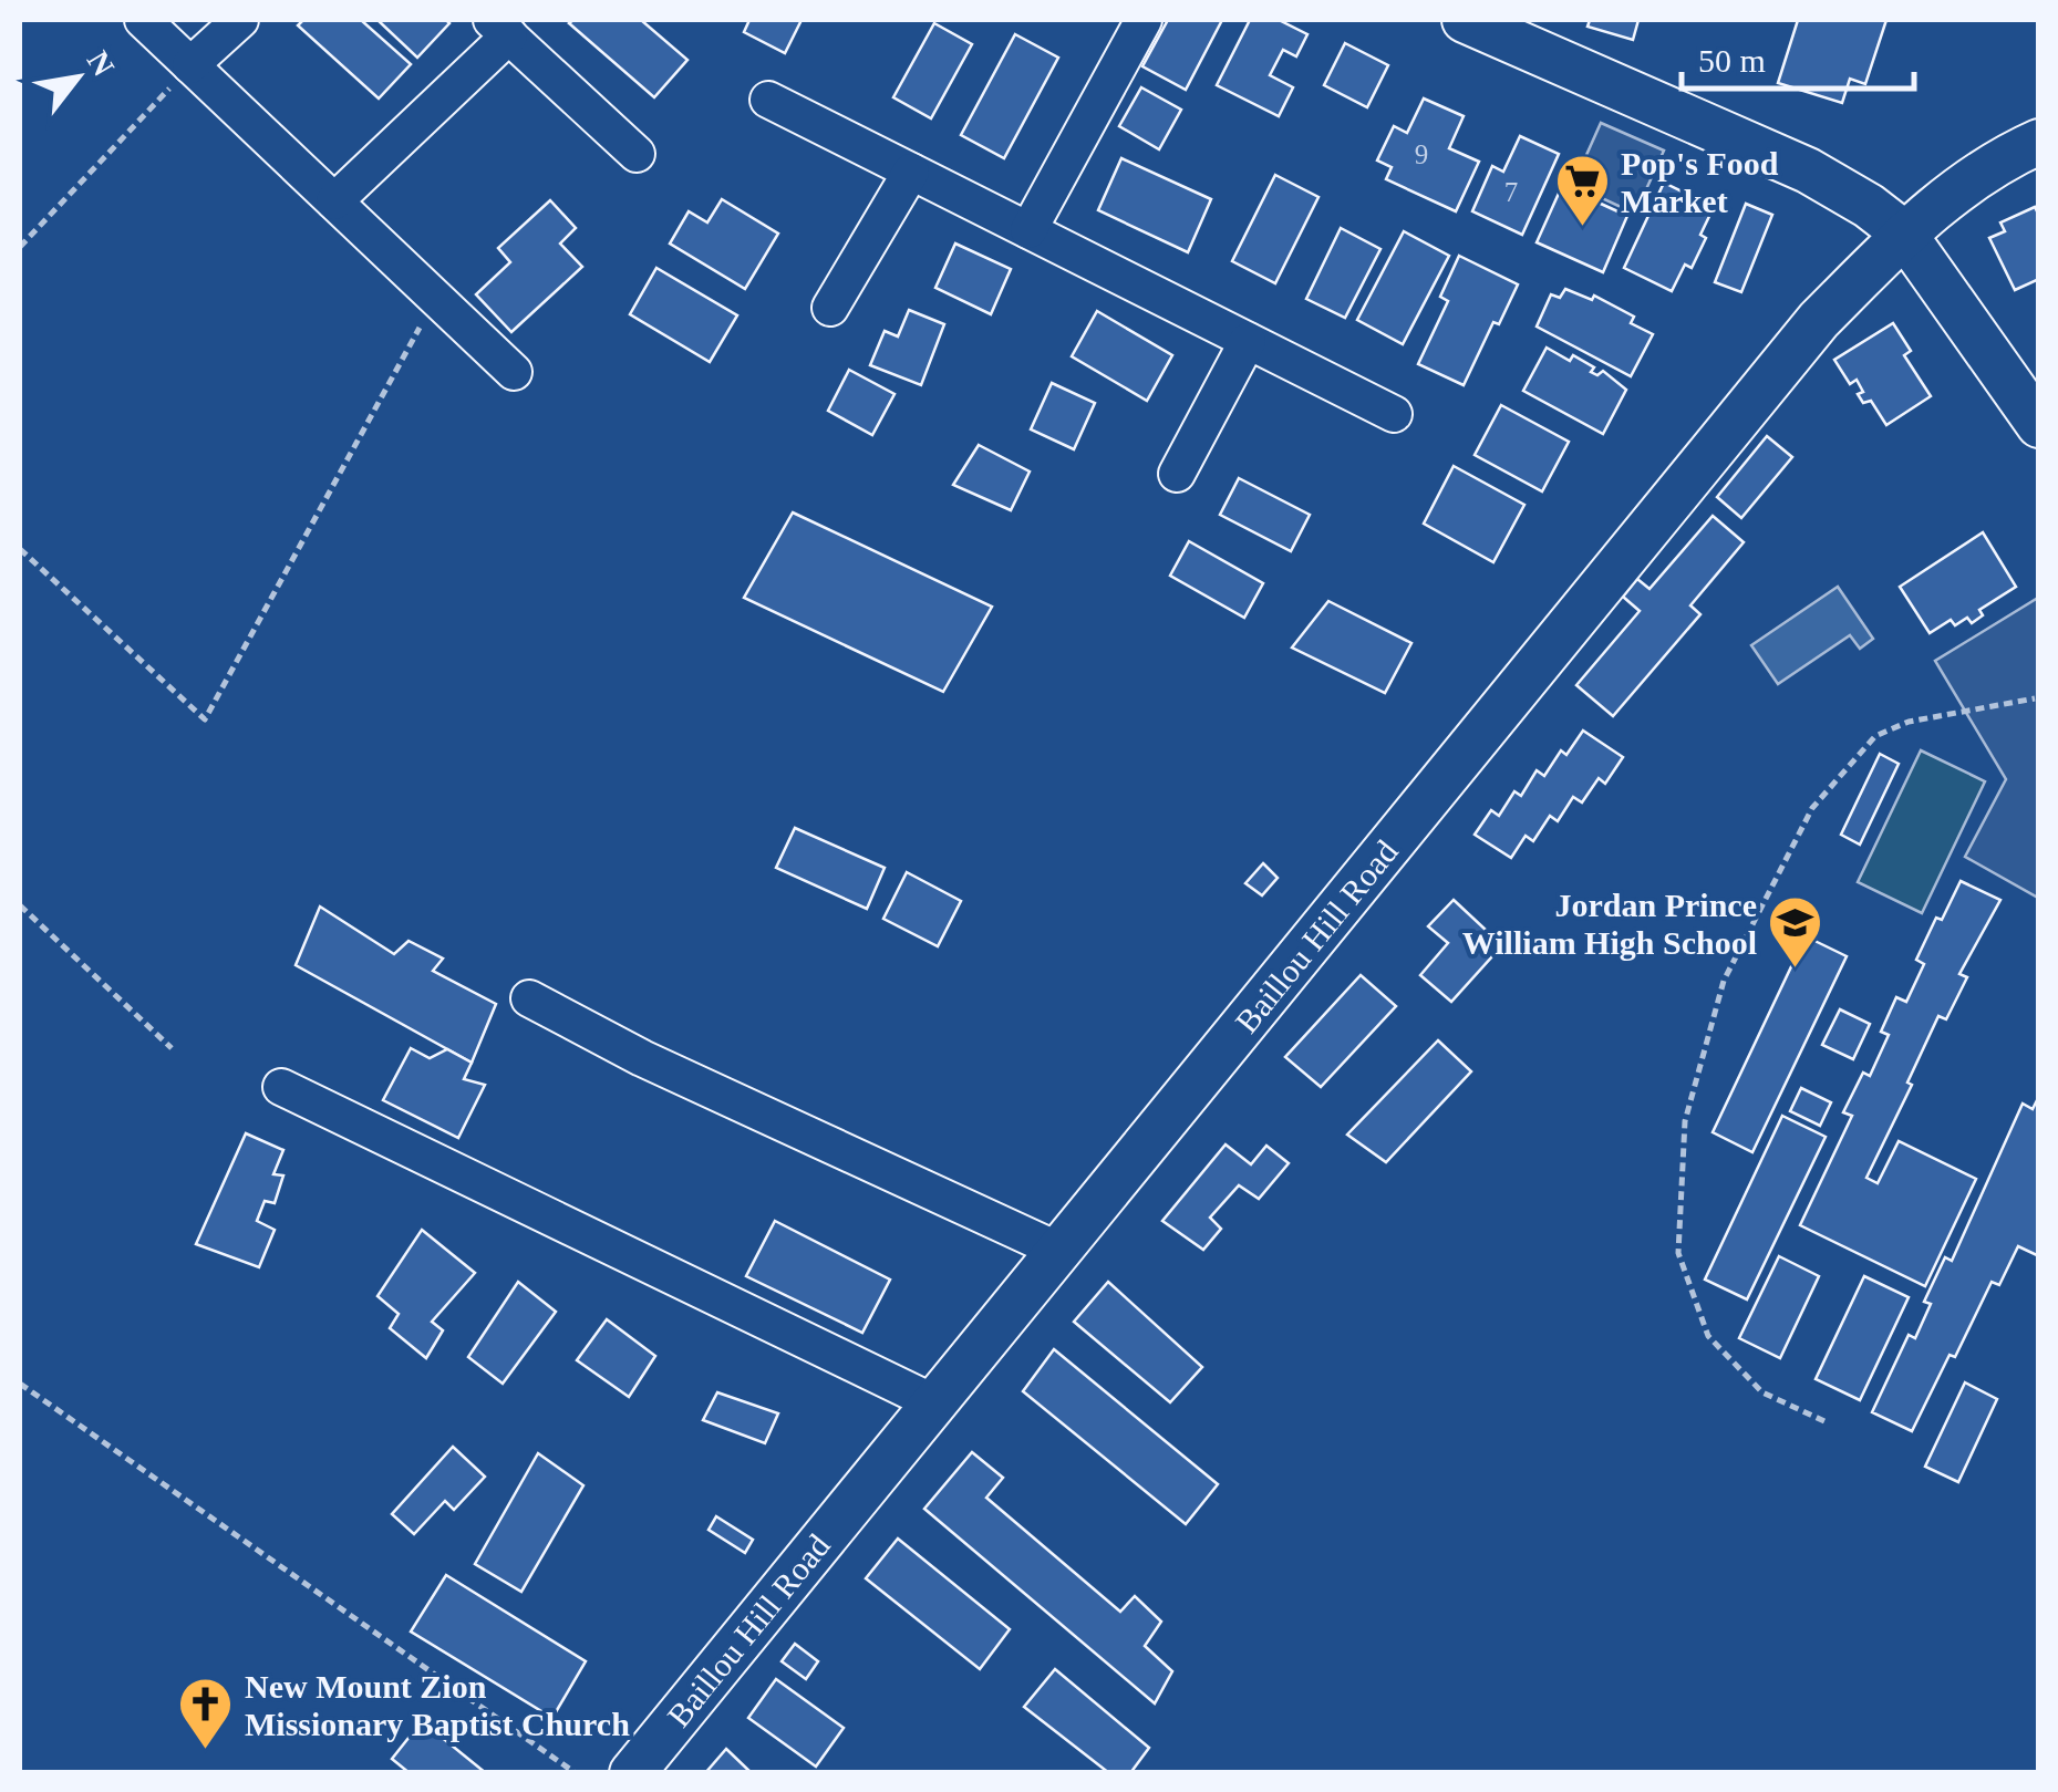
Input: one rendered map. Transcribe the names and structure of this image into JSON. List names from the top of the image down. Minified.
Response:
{"streets":{"main road":["Baillou Hill Road"]},"places":{"supermarket":["Pop's Food Market"],"school or university":["Jordan Prince William High School"],"church":["New Mount Zion Missionary Baptist Church"]},"house_numbers":["9","7"],"scale_bar":"50 m","north":"top right"}
